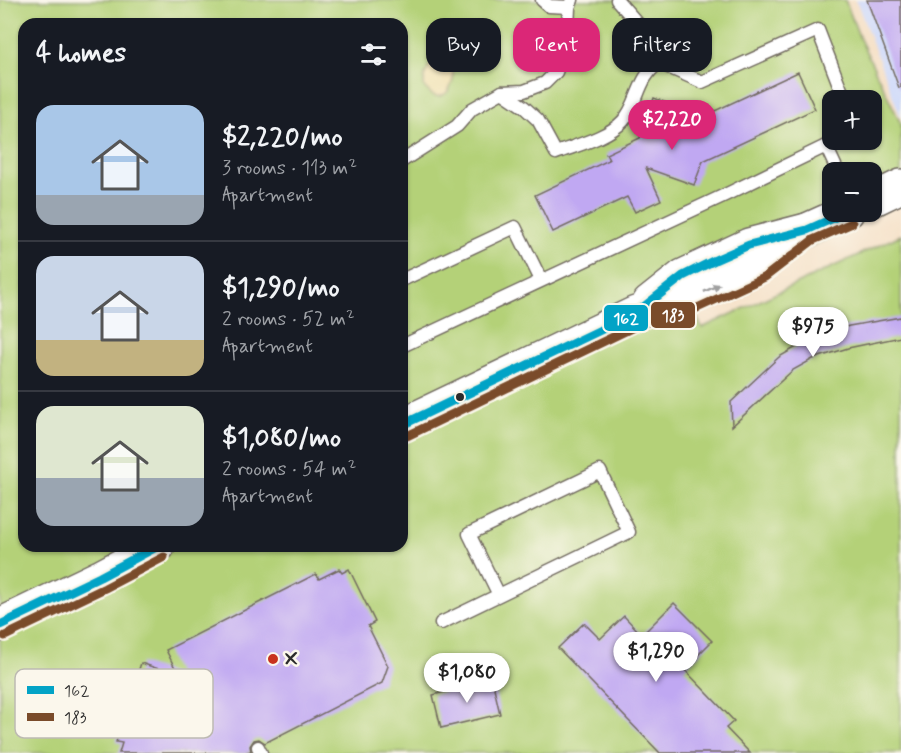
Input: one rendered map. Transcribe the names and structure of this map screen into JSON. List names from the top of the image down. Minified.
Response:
{"places":["X"],"lines":["transit line 162","transit line 183"],"legend":["162","183"],"page":{"chip":["Buy","Rent","Filters"],"heading":"4 homes","map_buttons":["+","−"],"list":[{"name":"$2,220/mo","note":"3 rooms · 113 m² · Apartment"},{"name":"$1,290/mo","note":"2 rooms · 52 m² · Apartment"},{"name":"$1,080/mo","note":"2 rooms · 54 m² · Apartment"}],"price":["$2,220","$975","$1,290","$1,080"]}}
